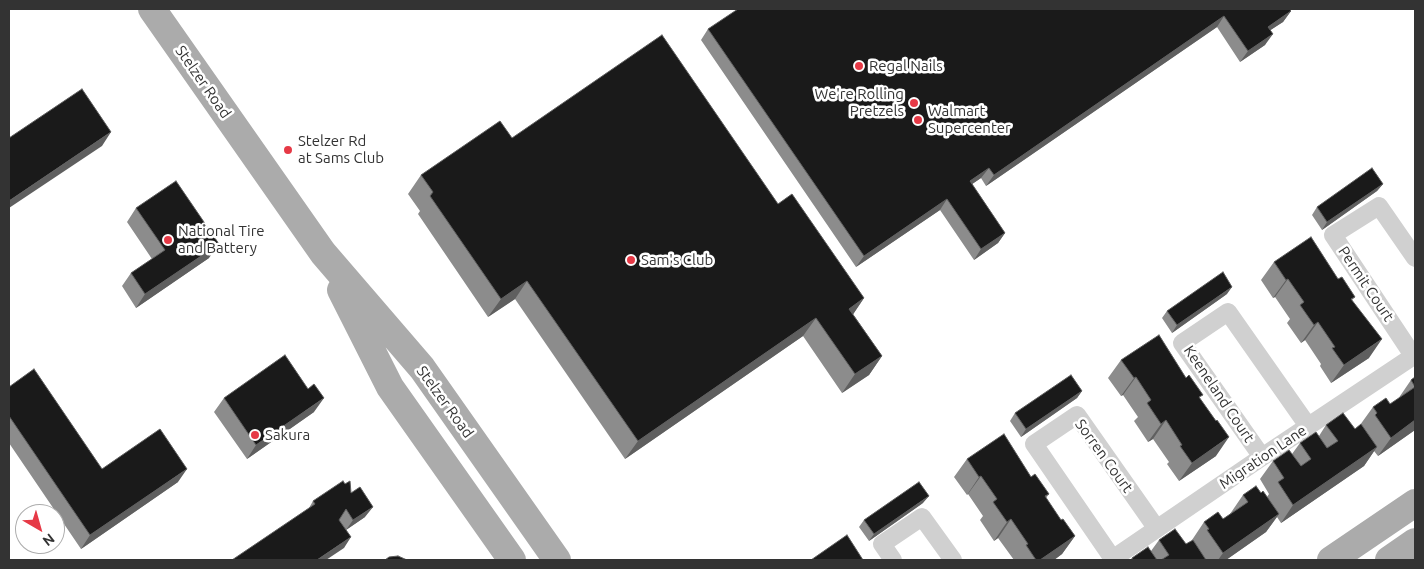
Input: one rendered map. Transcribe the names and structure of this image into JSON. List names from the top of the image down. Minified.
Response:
{"streets":{"main road":["Stelzer Road"],"street":["Permit Court","Keeneland Court","Sorren Court","Migration Lane"]},"crossings":[["Permit Court","Migration Lane"],["Keeneland Court","Migration Lane"],["Sorren Court","Migration Lane"]],"places":["Regal Nails","We're Rolling Pretzels","Walmart Supercenter","Stelzer Rd at Sams Club","National Tire and Battery","Sam's Club","Sakura"],"north":"bottom right"}
